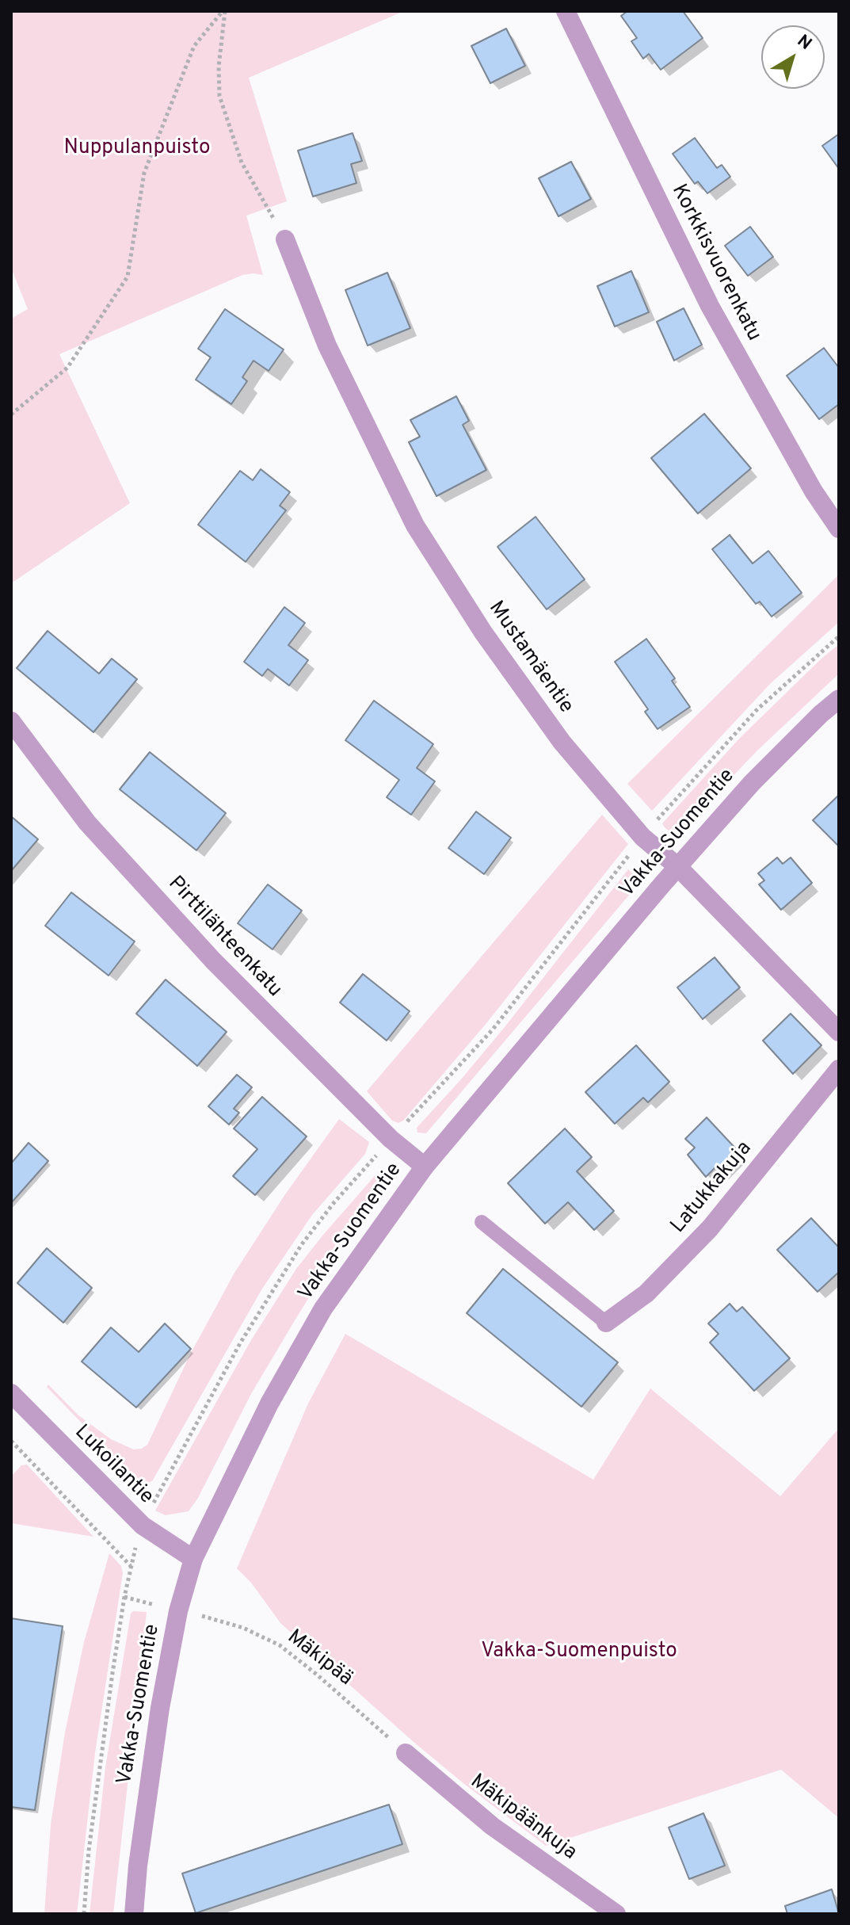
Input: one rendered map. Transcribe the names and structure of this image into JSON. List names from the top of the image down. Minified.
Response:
{"streets":{"street":["Korkkisvuorenkatu","Mustamäentie","Vakka-Suomentie","Pirttilähteenkatu","Latukkakuja","Lukoilantie","Mäkipäänkuja"],"path":["Mäkipää"]},"crossings":[["Mustamäentie","Vakka-Suomentie"],["Vakka-Suomentie","Pirttilähteenkatu"],["Vakka-Suomentie","Lukoilantie"],["Vakka-Suomentie","Mäkipää"],["Mäkipää","Mäkipäänkuja"]],"parks":["Nuppulanpuisto","Vakka-Suomenpuisto"],"north":"top right"}
